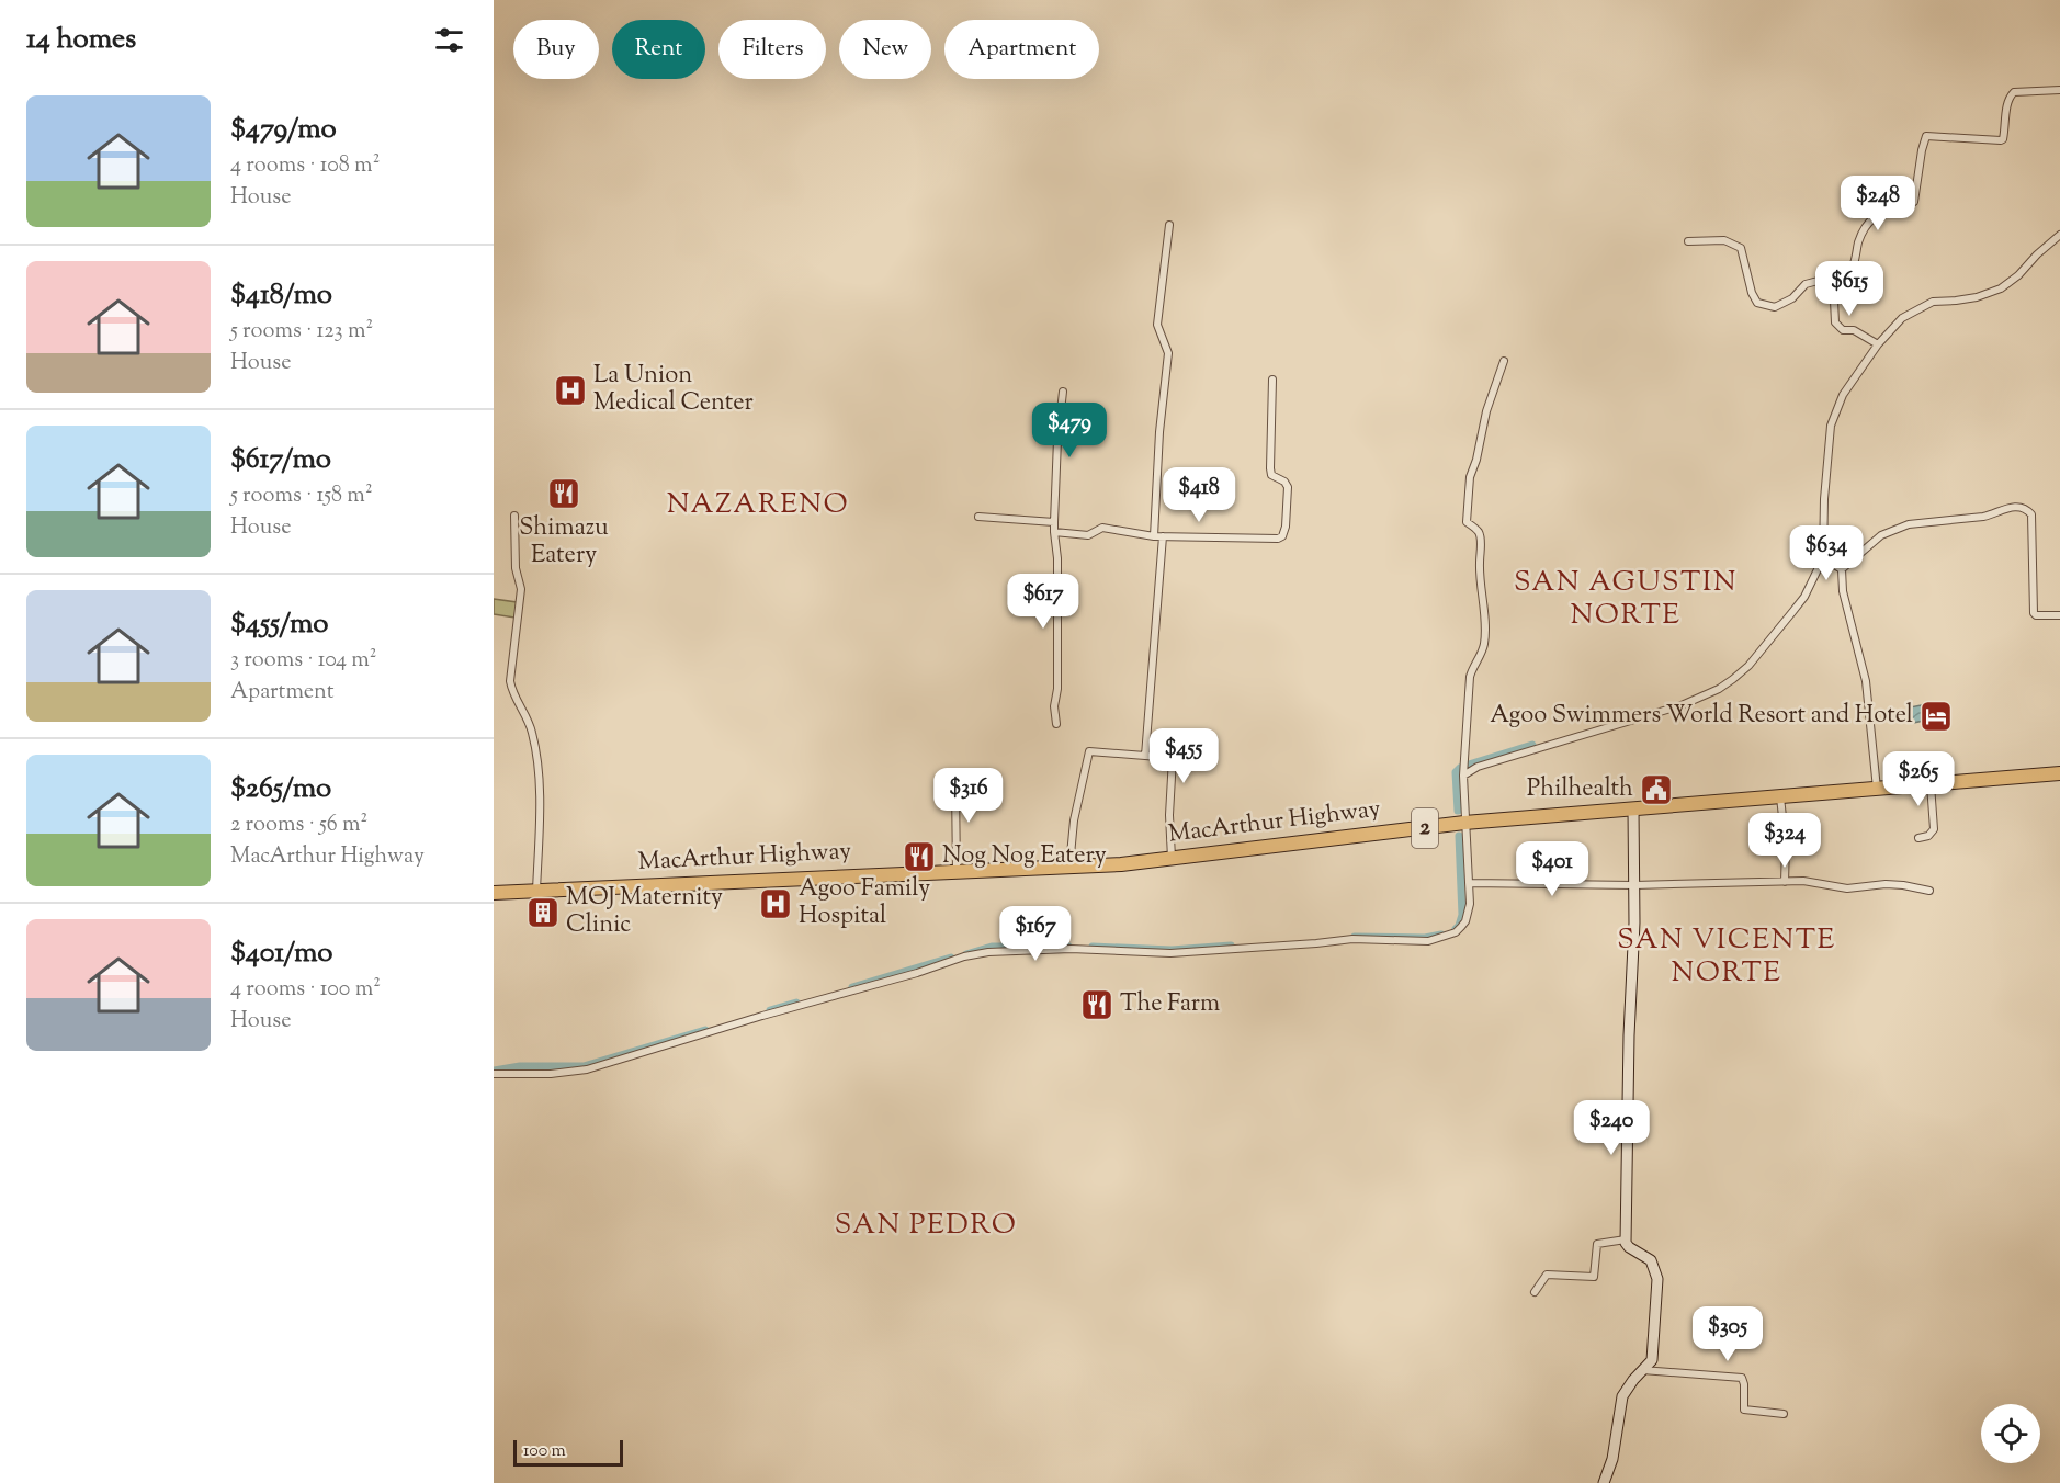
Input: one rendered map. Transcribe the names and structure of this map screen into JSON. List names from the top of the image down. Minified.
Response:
{"streets":{"highway":["MacArthur Highway","2"]},"districts":["NAZARENO","SAN AGUSTIN NORTE","SAN VICENTE NORTE","SAN PEDRO"],"places":{"hospital":["La Union Medical Center","Agoo Family Hospital"],"restaurant":["Shimazu Eatery","Nog Nog Eatery","The Farm"],"hotel":["Agoo Swimmers World Resort and Hotel"],"public building":["Philhealth"],"building":["MOJ Maternity Clinic"]},"scale_bar":"100 m","page":{"heading":"14 homes","chip":["Buy","Rent","Filters","New","Apartment"],"list":[{"name":"$479/mo","note":"4 rooms · 108 m² · House"},{"name":"$418/mo","note":"5 rooms · 123 m² · House"},{"name":"$617/mo","note":"5 rooms · 158 m² · House"},{"name":"$455/mo","note":"3 rooms · 104 m² · Apartment"},{"name":"$265/mo","note":"2 rooms · 56 m² · MacArthur Highway"},{"name":"$401/mo","note":"4 rooms · 100 m² · House"}],"price":["$248","$615","$479","$418","$634","$617","$455","$265","$316","$324","$401","$167","$240","$305"],"scale":"100 m"}}
